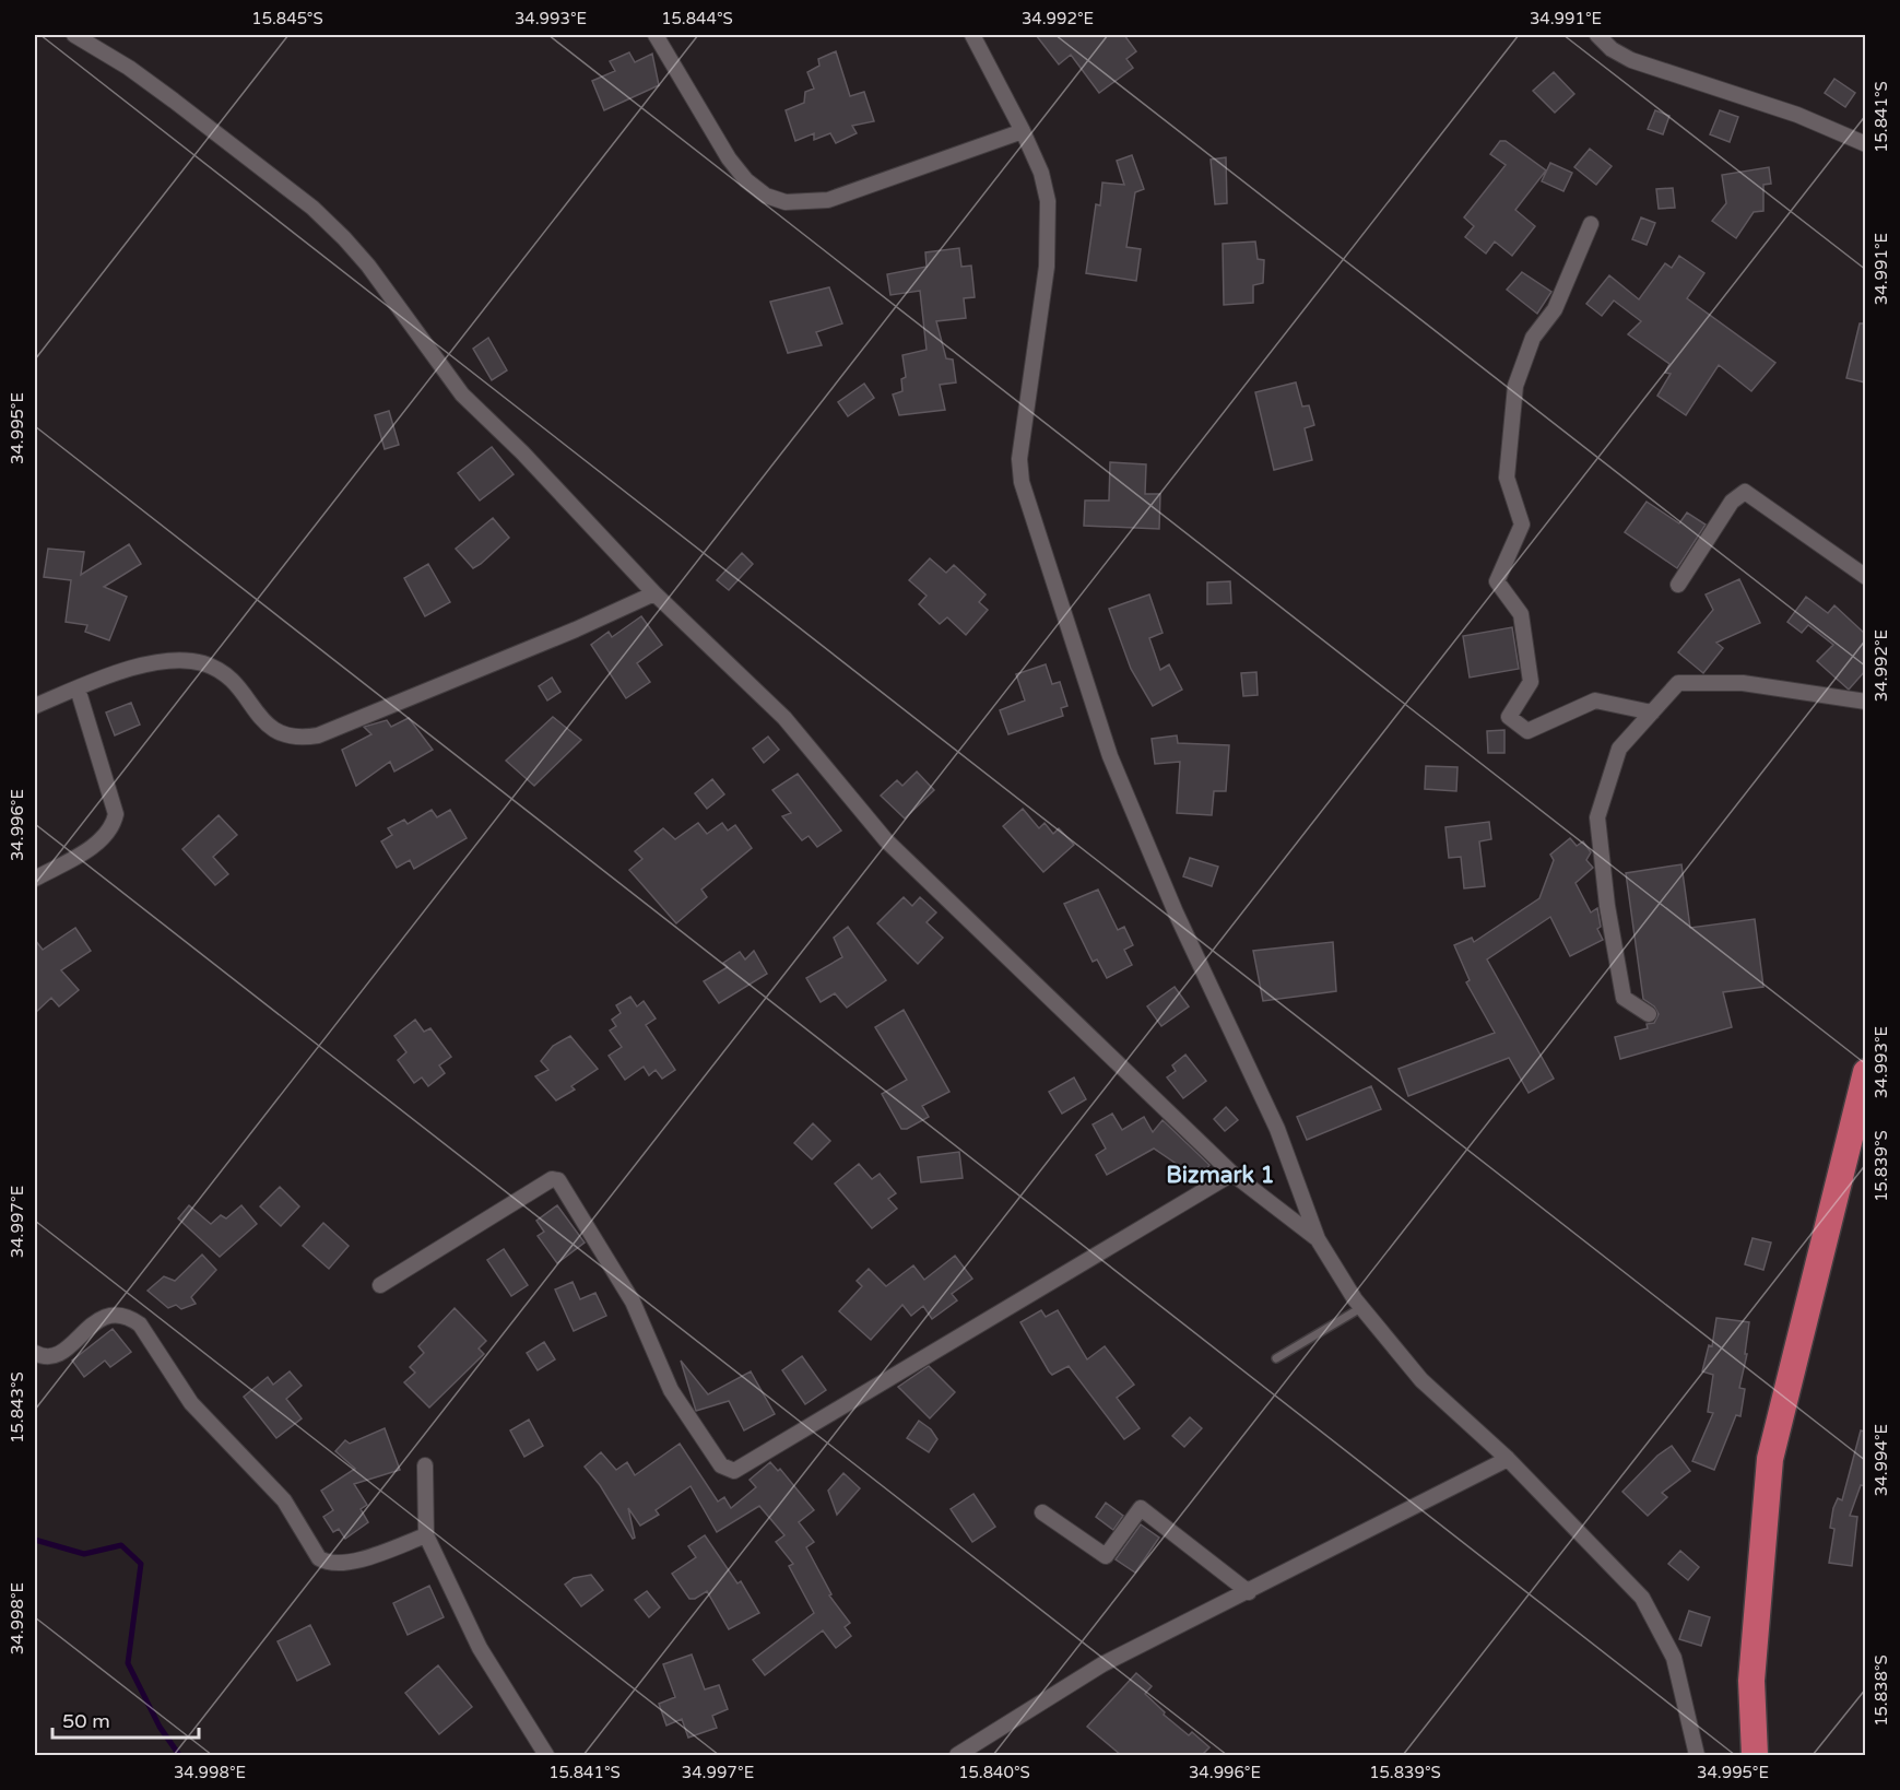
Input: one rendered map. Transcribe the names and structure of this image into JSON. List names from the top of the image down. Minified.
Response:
{"districts":["Bizmark 1"],"scale_bar":"50 m","coordinates":["15.845°S","34.993°E","15.844°S","34.992°E","34.991°E","15.841°S","34.995°E","34.996°E","15.839°S","34.997°E","15.843°S","34.994°E","34.998°E","15.838°S","15.840°S"]}
